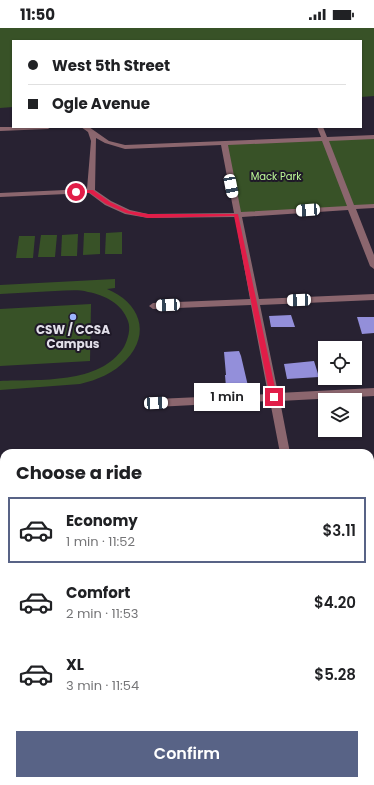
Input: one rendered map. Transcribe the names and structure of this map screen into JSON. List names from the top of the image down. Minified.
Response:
{"parks":["Mack Park"],"places":["CSW / CCSA Campus"],"page":{"status":"11:50","banner":["West 5th Street","Ogle Avenue"],"bubble":"1 min","heading":"Choose a ride","list":[{"name":"Economy","note":"1 min · 11:52","value":"$3.11"},{"name":"Comfort","note":"2 min · 11:53","value":"$4.20"},{"name":"XL","note":"3 min · 11:54","value":"$5.28"}],"buttons":"Confirm"}}
